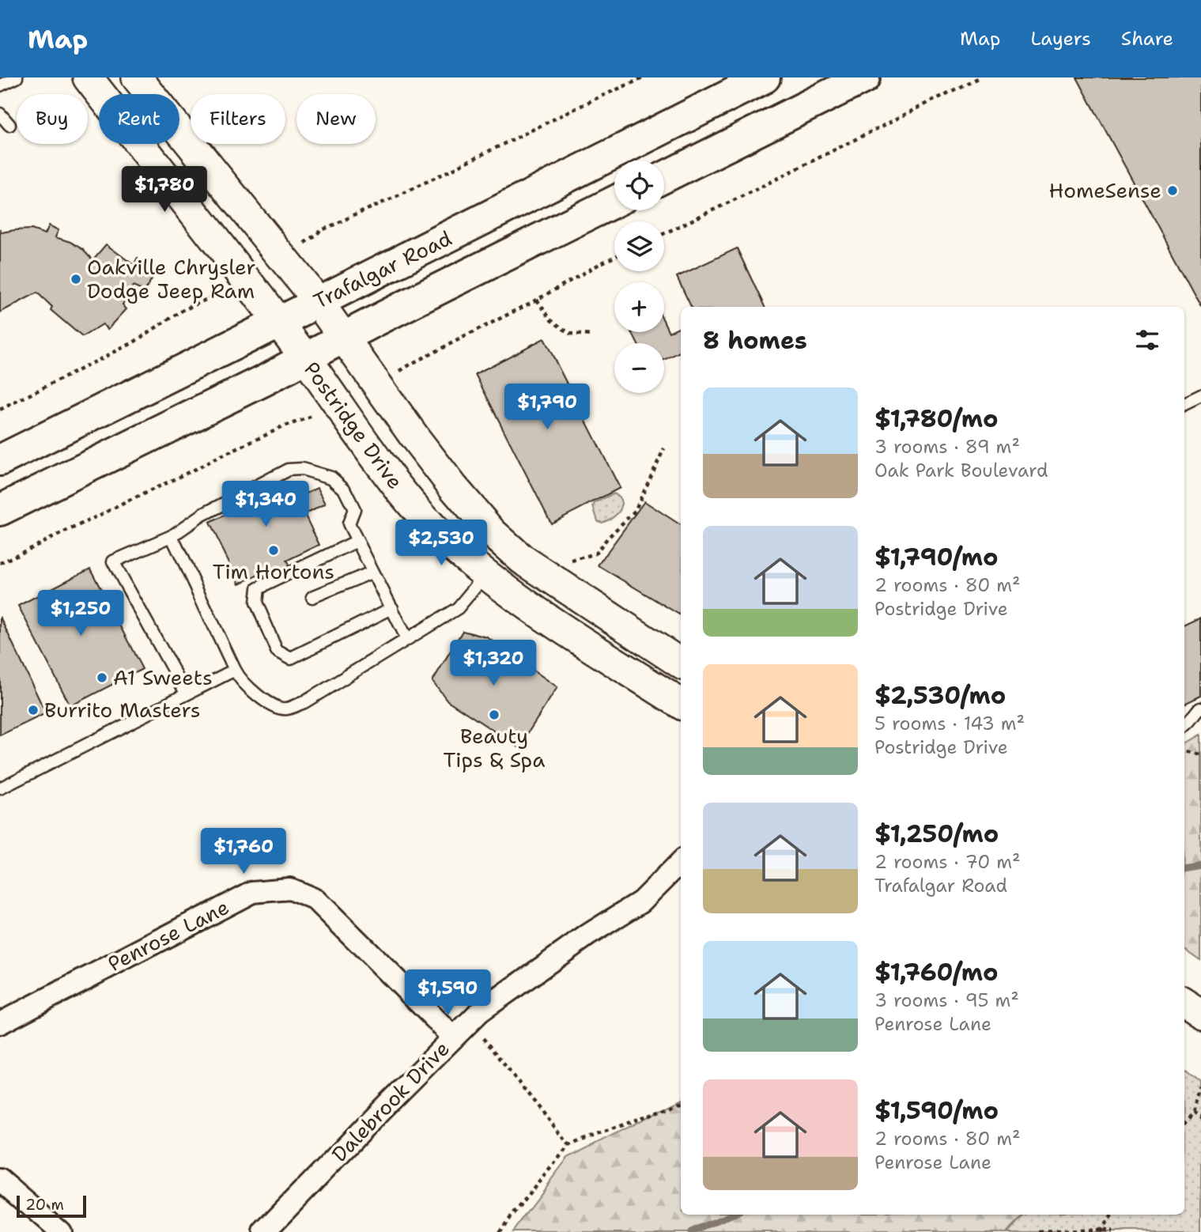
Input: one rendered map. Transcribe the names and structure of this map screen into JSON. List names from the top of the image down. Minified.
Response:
{"streets":{"main road":["Trafalgar Road"],"street":["Postridge Drive","Penrose Lane","Dalebrook Drive"]},"crossings":[["Trafalgar Road","Postridge Drive"],["Penrose Lane","Dalebrook Drive"]],"places":["HomeSense","Oakville Chrysler Dodge Jeep Ram","Tim Hortons","A1 Sweets","Burrito Masters","Beauty Tips & Spa"],"scale_bar":"20 m","page":{"header":"Map","nav":["Map","Layers","Share"],"chip":["Buy","Rent","Filters","New"],"map_buttons":["+","−"],"price":["$1,780","$1,790","$1,340","$2,530","$1,250","$1,320","$1,760","$1,590"],"heading":"8 homes","list":[{"name":"$1,780/mo","note":"3 rooms · 89 m² · Oak Park Boulevard"},{"name":"$1,790/mo","note":"2 rooms · 80 m² · Postridge Drive"},{"name":"$2,530/mo","note":"5 rooms · 143 m² · Postridge Drive"},{"name":"$1,250/mo","note":"2 rooms · 70 m² · Trafalgar Road"},{"name":"$1,760/mo","note":"3 rooms · 95 m² · Penrose Lane"},{"name":"$1,590/mo","note":"2 rooms · 80 m² · Penrose Lane"}],"scale":"20 m"}}
